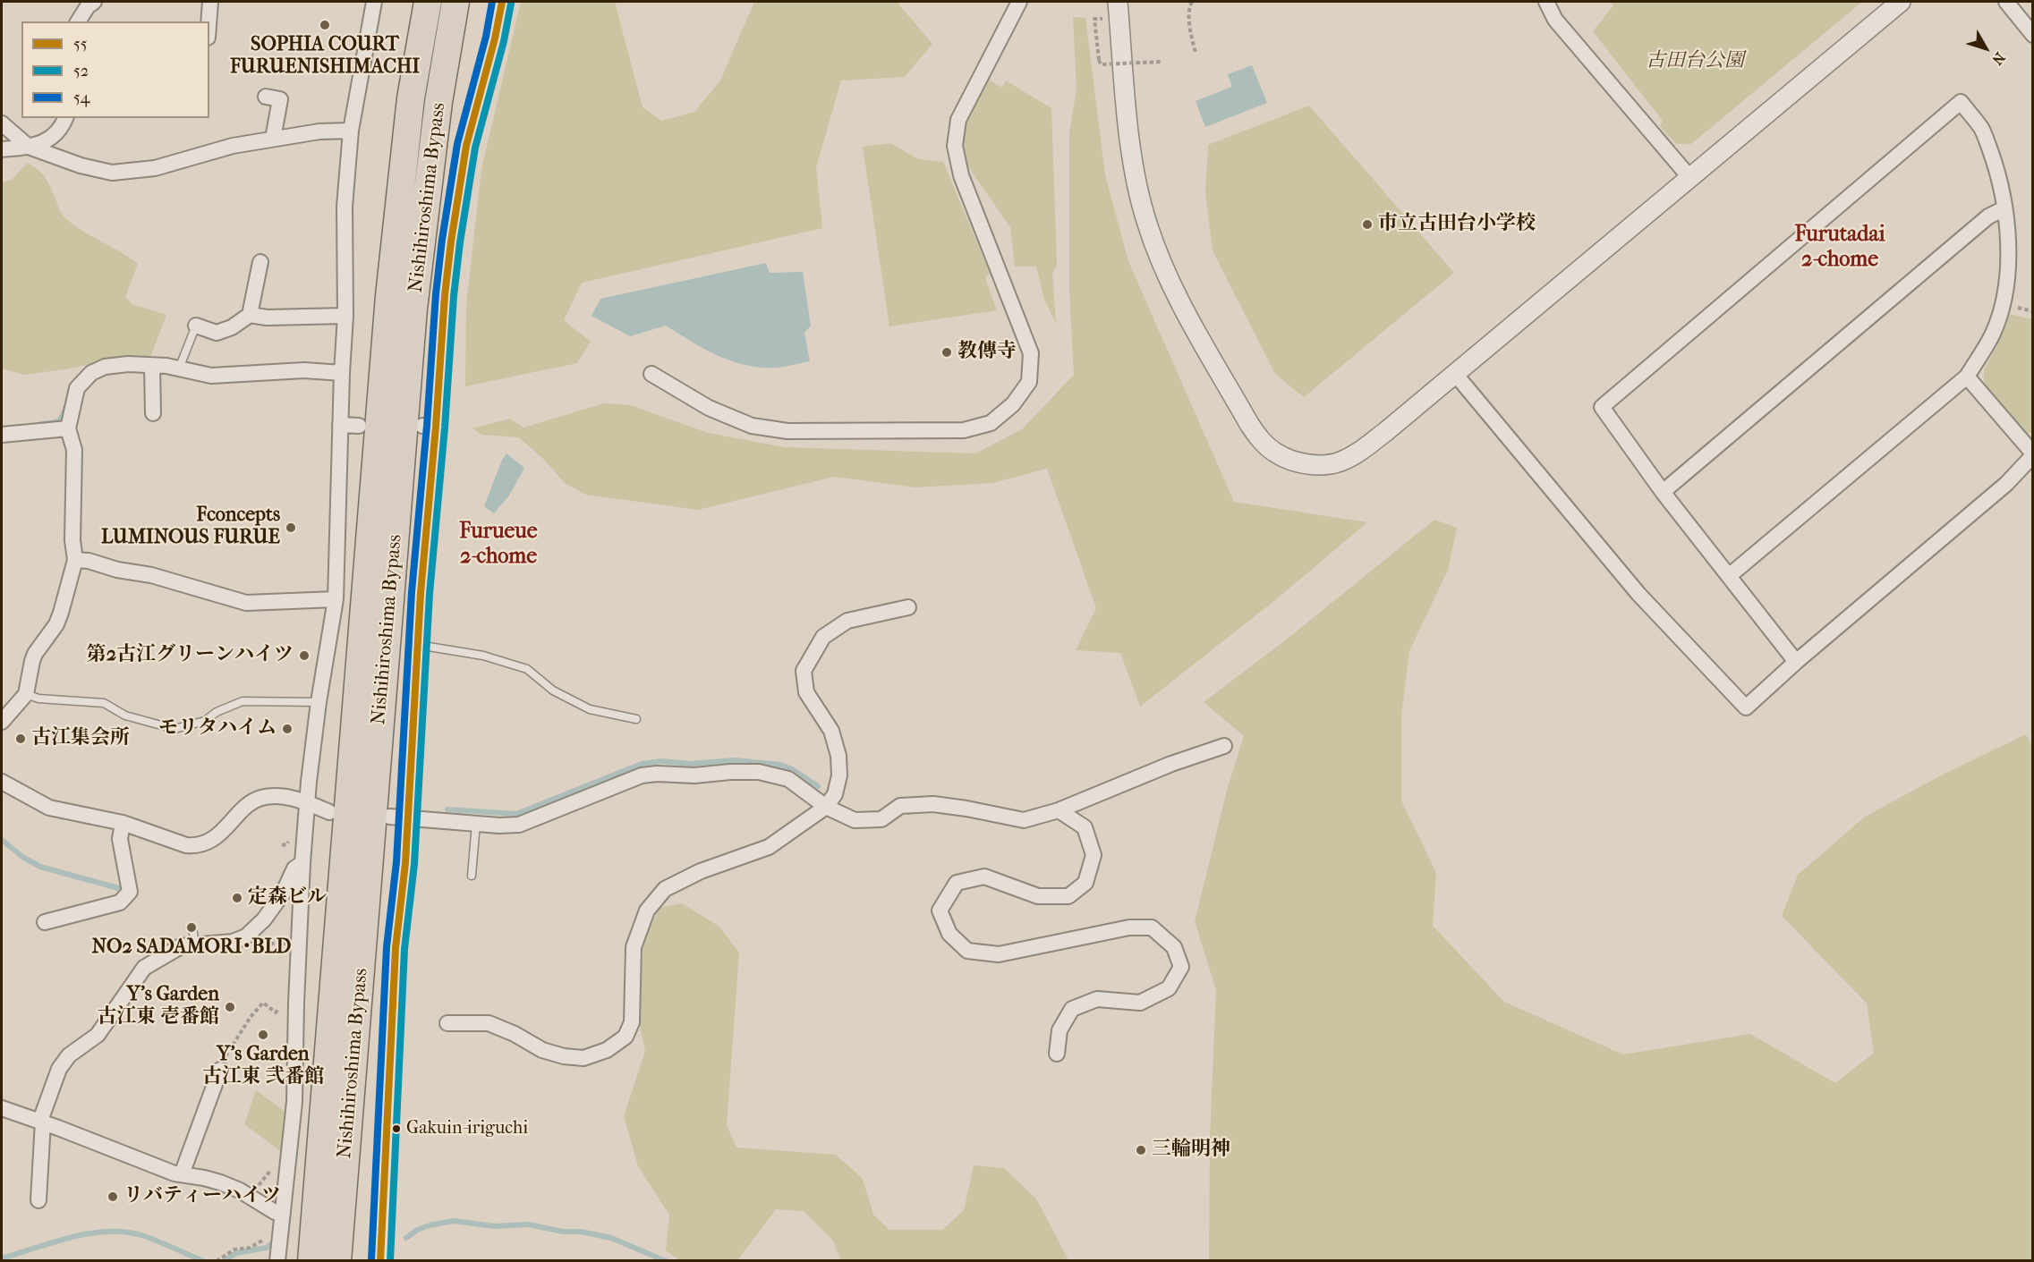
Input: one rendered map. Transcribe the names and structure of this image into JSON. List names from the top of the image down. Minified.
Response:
{"streets":{"highway":["Nishihiroshima Bypass"]},"districts":["Furutadai 2-chome","Furueue 2-chome"],"parks":["古田台公園"],"places":["SOPHIA COURT FURUENISHIMACHI","市立古田台小学校","教傳寺","Fconcepts LUMINOUS FURUE","第2古江グリーンハイツ","モリタハイム","古江集会所","定森ビル","NO2 SADAMORI･BLD","Y's Garden 古江東 壱番館","Y's Garden 古江東 弐番館","Gakuin-iriguchi","三輪明神","リバティーハイツ"],"lines":["transit line 55","transit line 54","transit line 52"],"legend":["55","52","54"],"north":"bottom right"}
